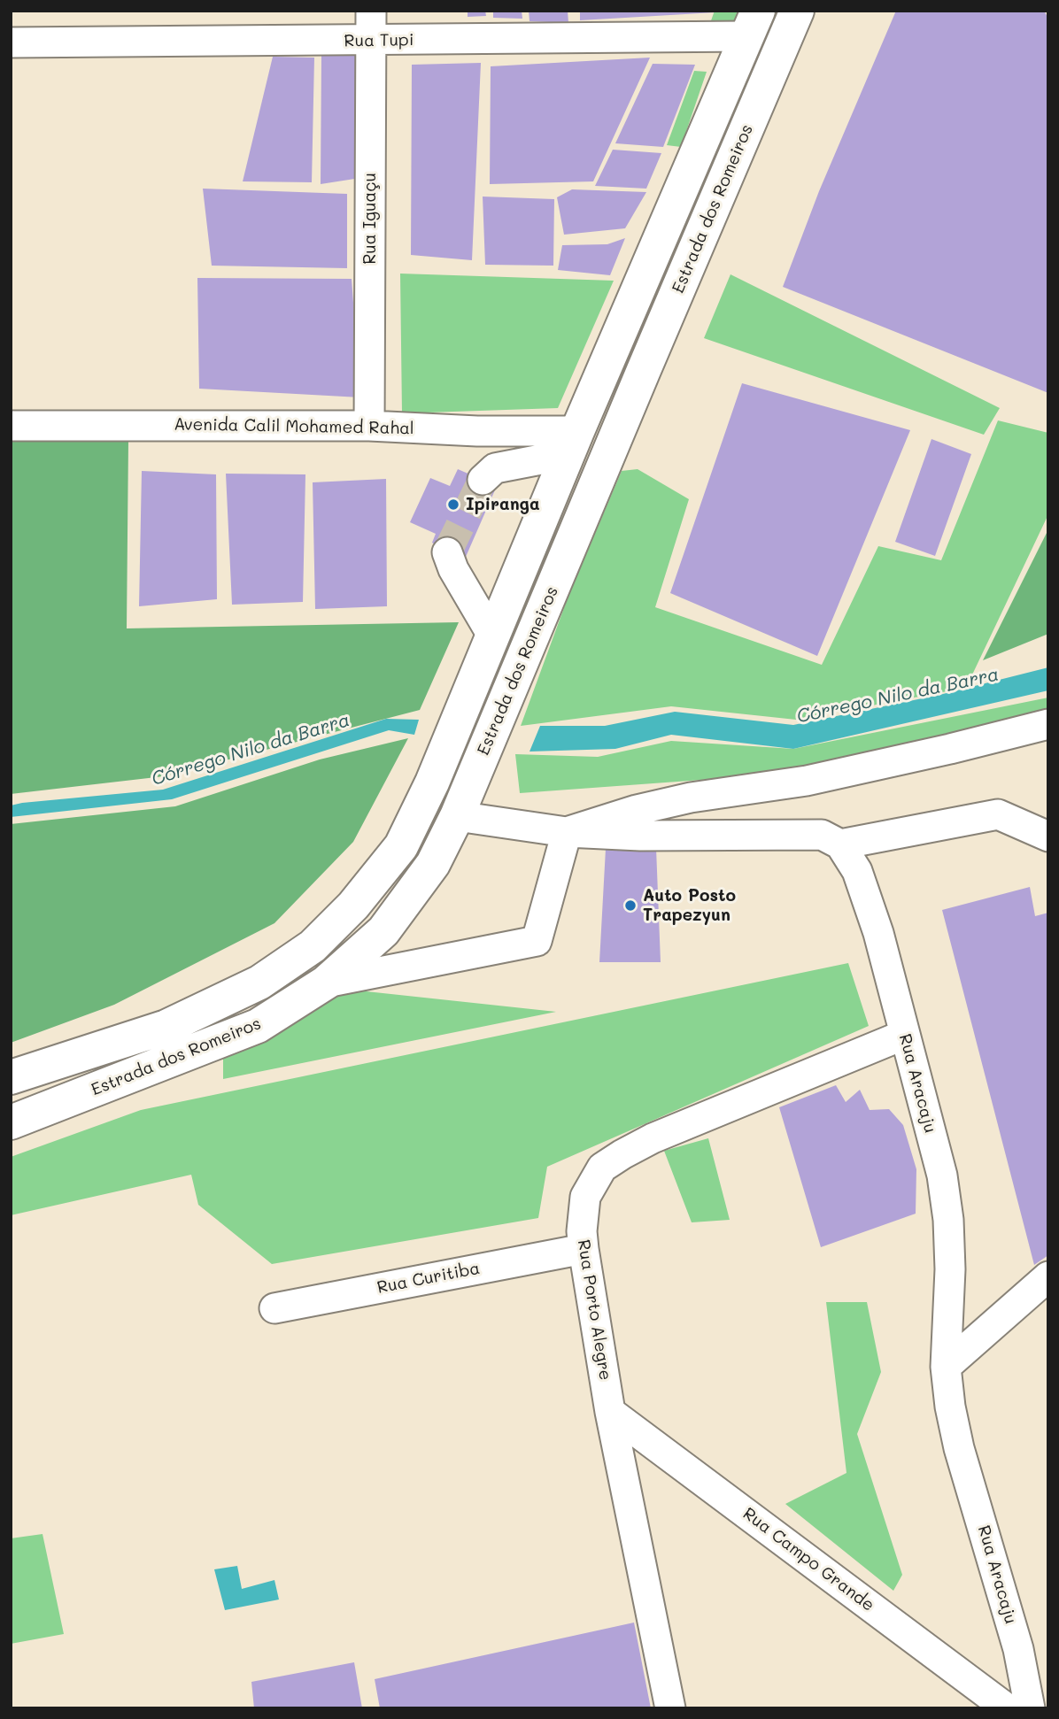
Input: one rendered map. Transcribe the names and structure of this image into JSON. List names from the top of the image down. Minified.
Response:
{"streets":{"main road":["Estrada dos Romeiros"],"street":["Rua Tupi","Rua Iguaçu","Avenida Calil Mohamed Rahal","Rua Aracaju","Rua Curitiba","Rua Porto Alegre","Rua Campo Grande"]},"crossings":[["Rua Tupi","Estrada dos Romeiros"],["Rua Tupi","Rua Iguaçu"],["Estrada dos Romeiros","Avenida Calil Mohamed Rahal"],["Rua Iguaçu","Avenida Calil Mohamed Rahal"],["Rua Aracaju","Rua Porto Alegre"],["Rua Curitiba","Rua Porto Alegre"],["Rua Porto Alegre","Rua Campo Grande"]],"water":["Córrego Nilo da Barra"],"places":["Ipiranga","Auto Posto Trapezyun"]}
